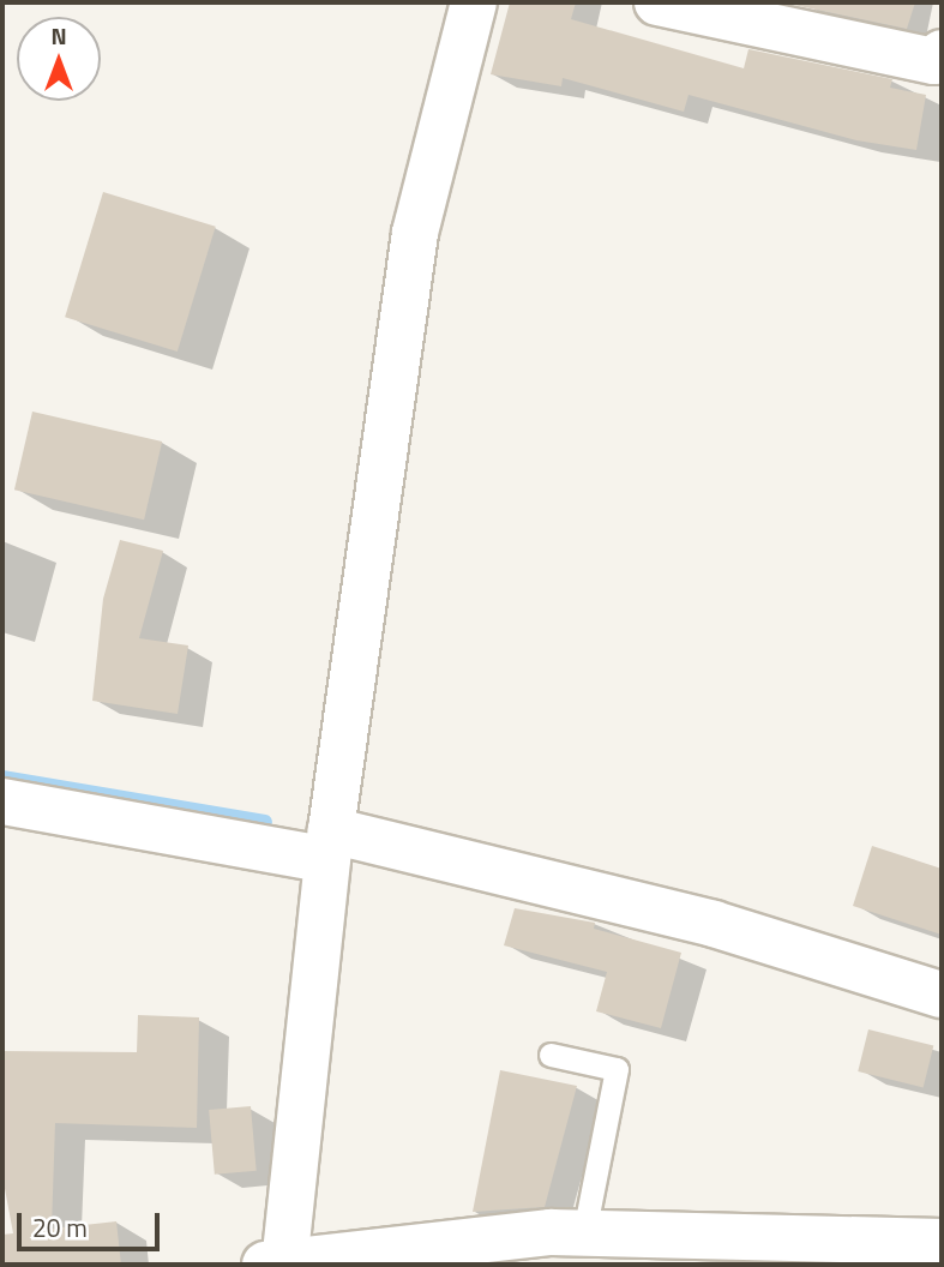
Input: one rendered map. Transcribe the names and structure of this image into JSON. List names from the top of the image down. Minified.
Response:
{"scale_bar":"20 m","north":"top"}
